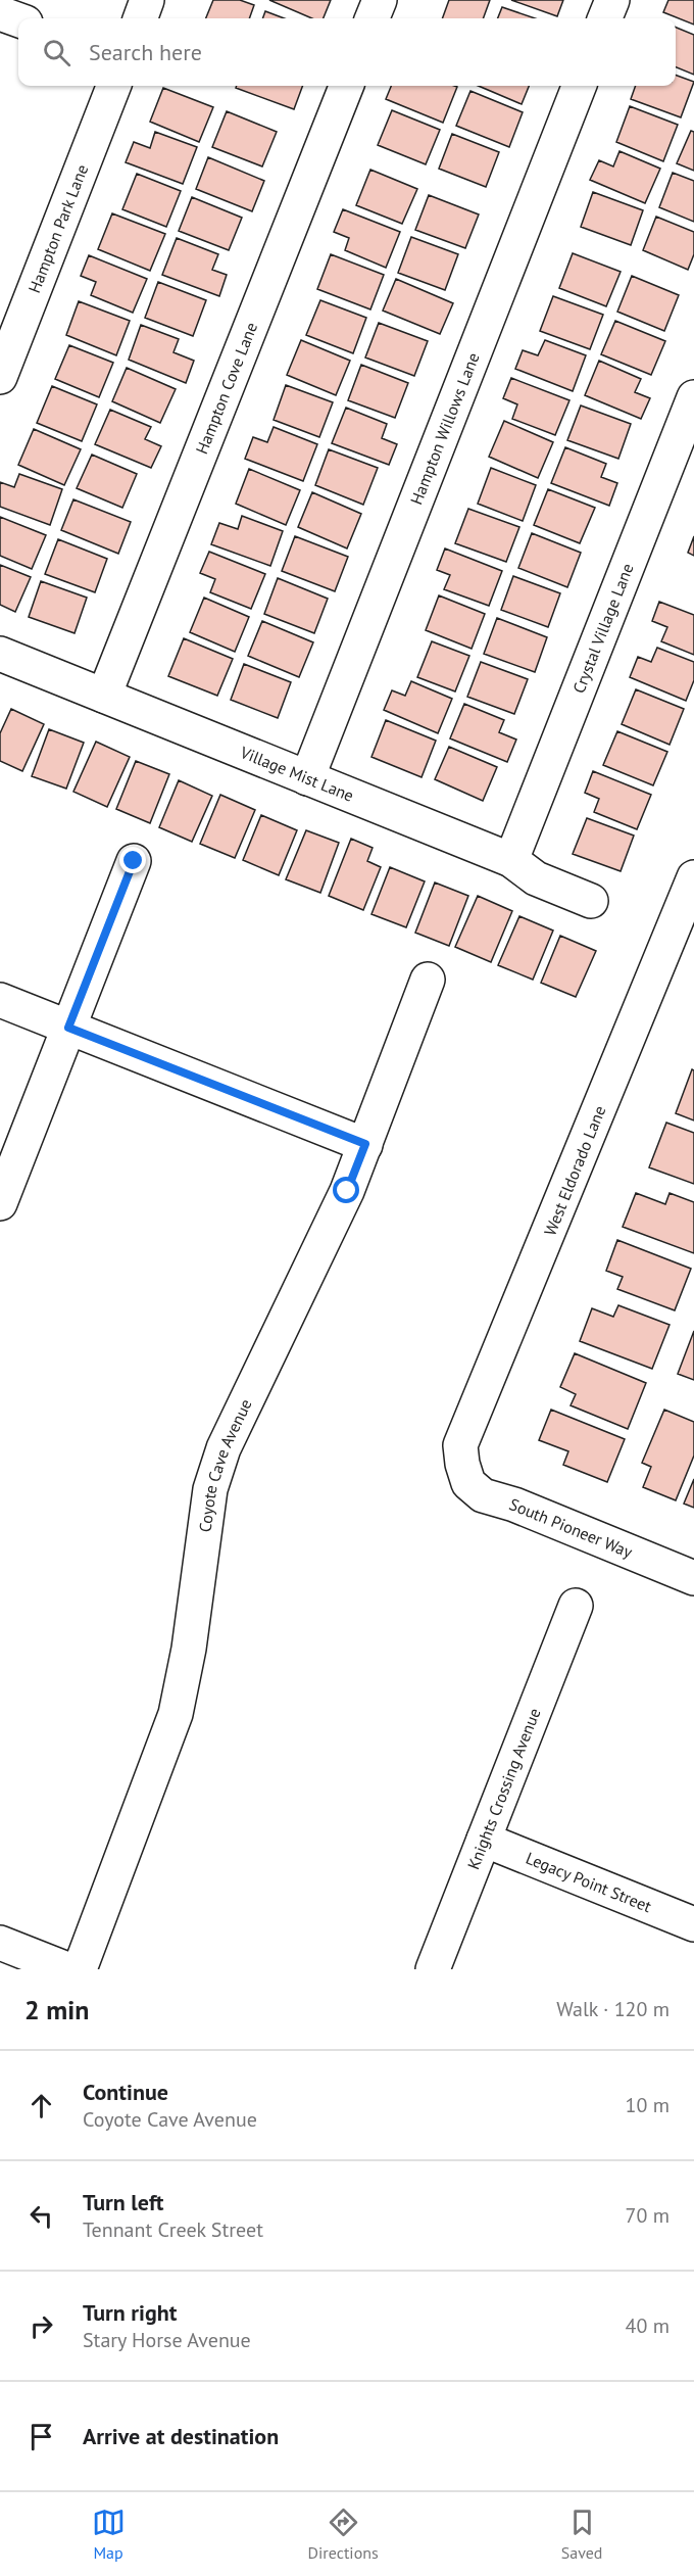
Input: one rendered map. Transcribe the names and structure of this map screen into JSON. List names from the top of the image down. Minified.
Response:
{"streets":{"street":["Hampton Park Lane","Hampton Cove Lane","Hampton Willows Lane","Crystal Village Lane","Village Mist Lane","West Eldorado Lane","Coyote Cave Avenue","South Pioneer Way","Knights Crossing Avenue","Legacy Point Street"]},"crossings":[["Hampton Cove Lane","Village Mist Lane"],["Hampton Willows Lane","Village Mist Lane"],["Crystal Village Lane","Village Mist Lane"],["West Eldorado Lane","South Pioneer Way"],["Knights Crossing Avenue","Legacy Point Street"]],"page":{"search":"Search here","heading":["2 min","Walk · 120 m"],"list":[["Continue","Coyote Cave Avenue","10 m"],["Turn left","Tennant Creek Street","70 m"],["Turn right","Stary Horse Avenue","40 m"],"Arrive at destination"],"nav":["Map","Directions","Saved"]}}
